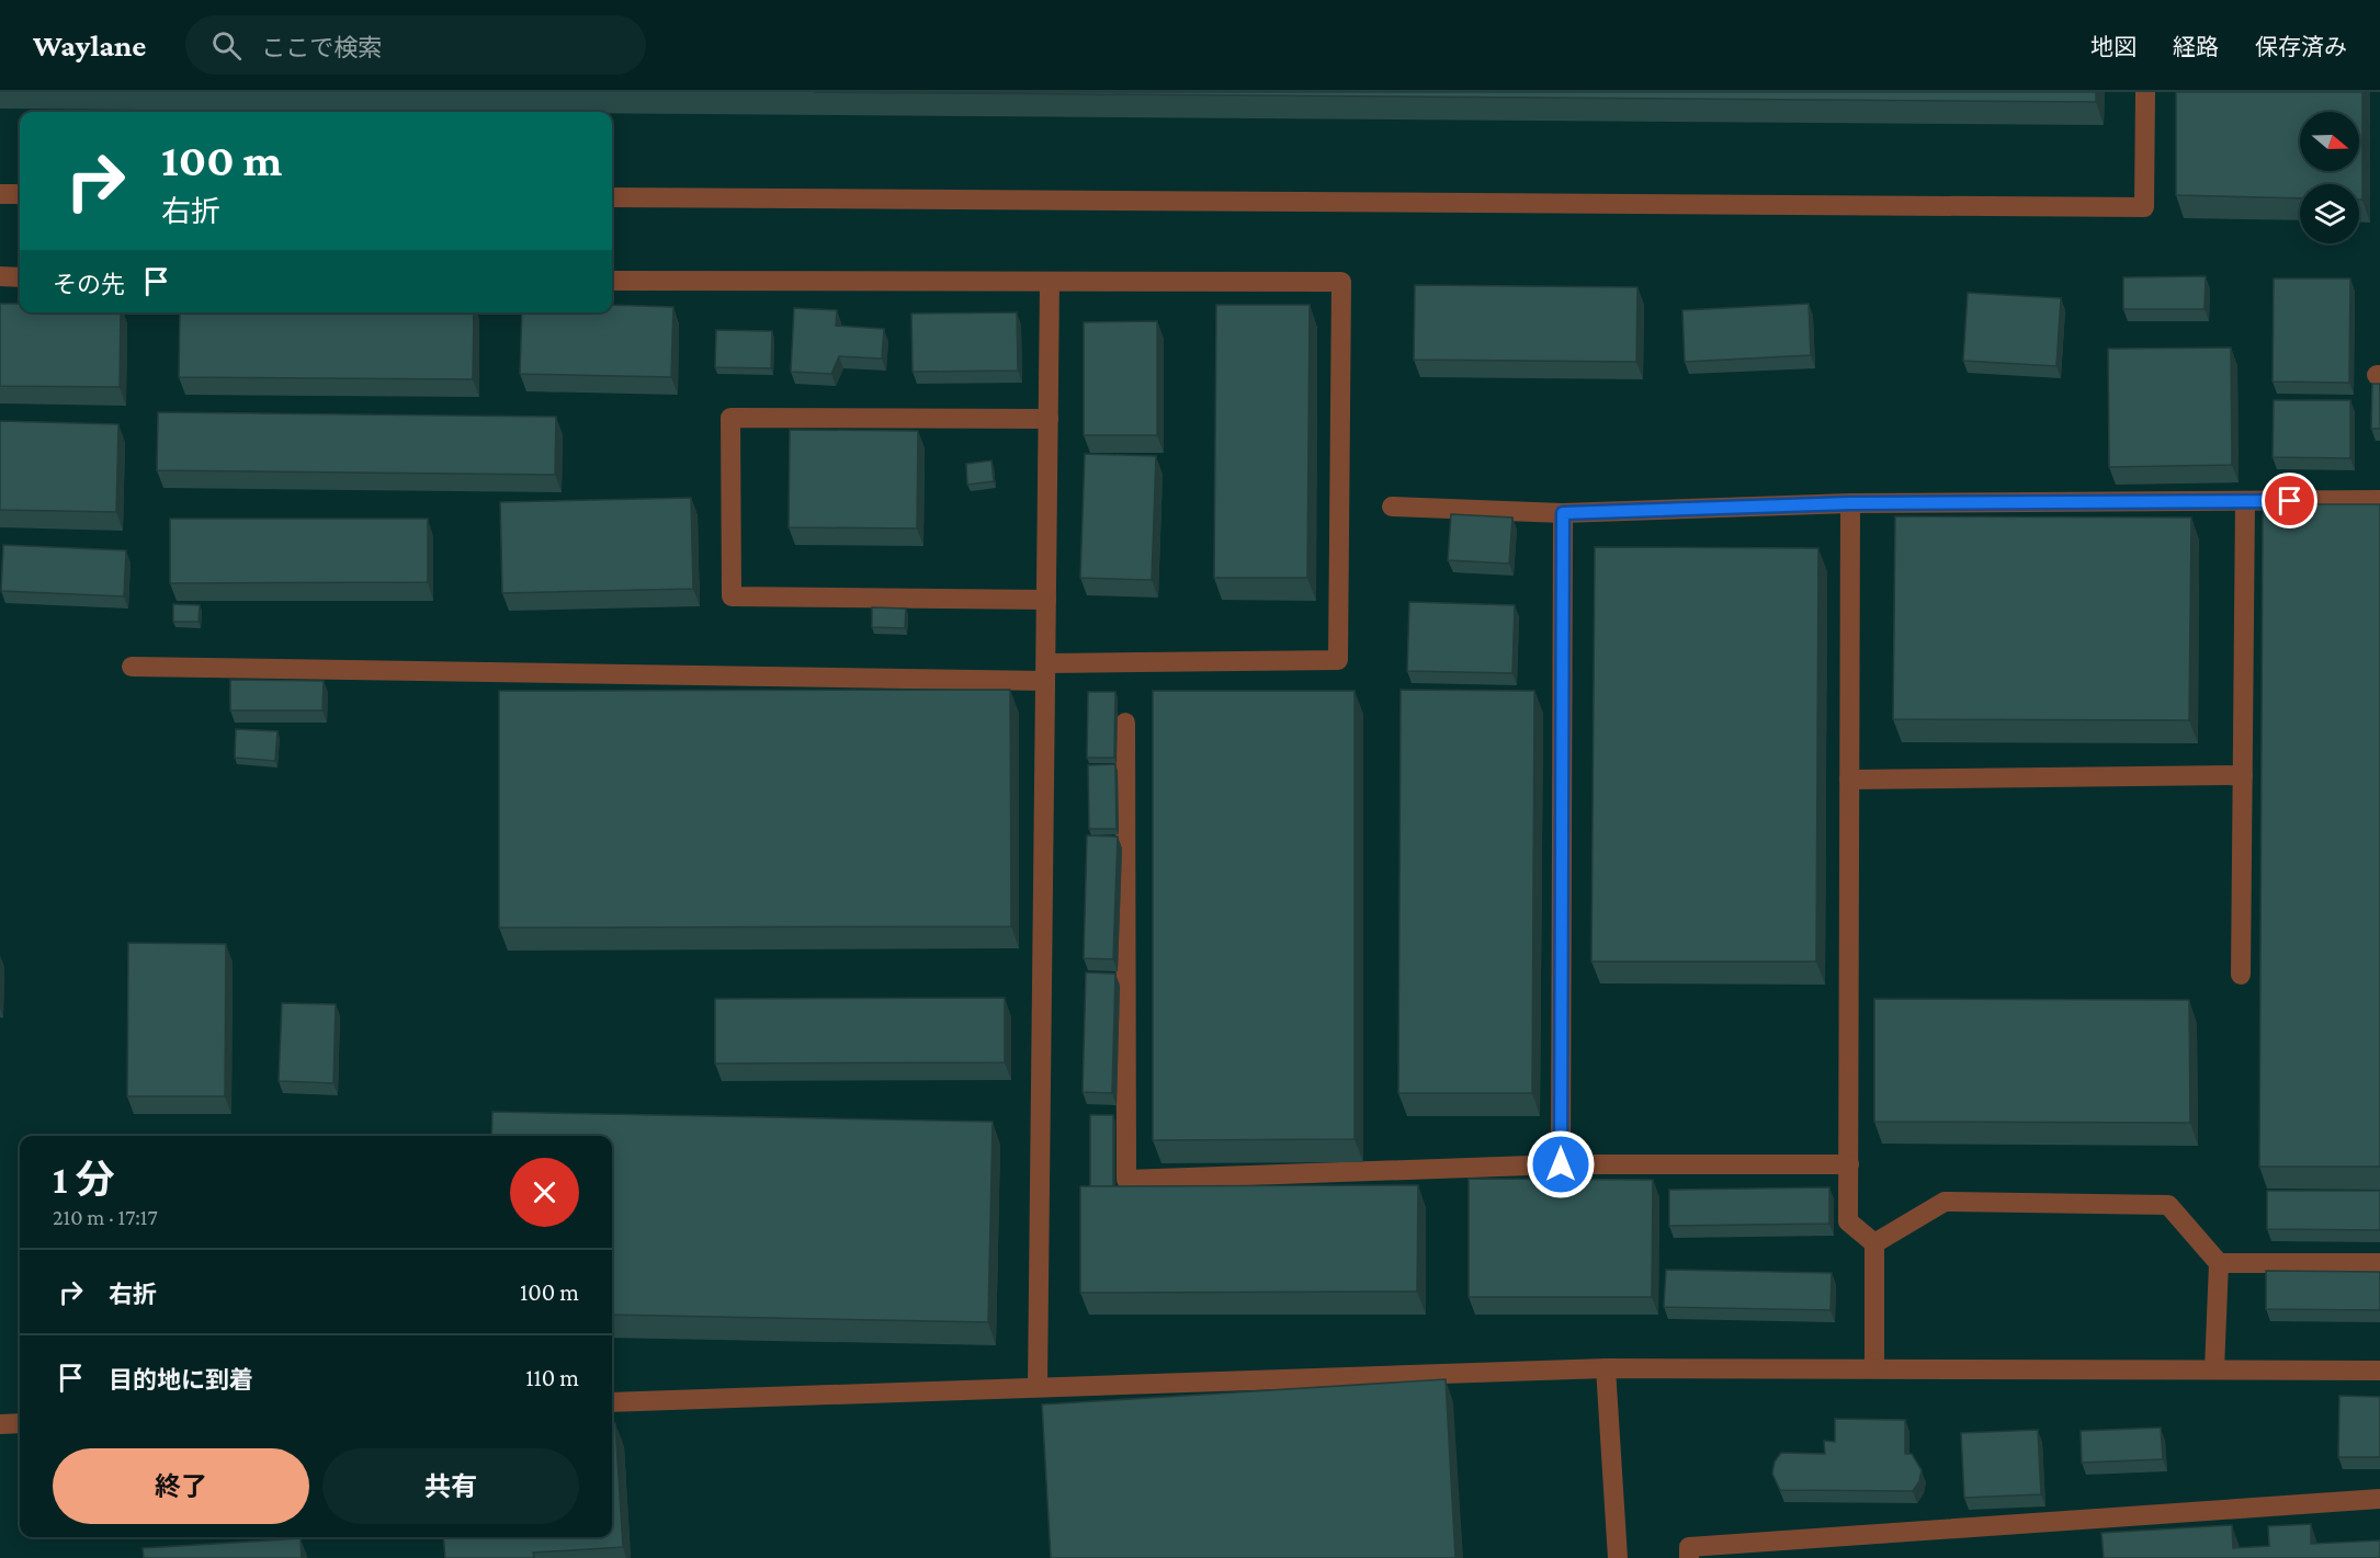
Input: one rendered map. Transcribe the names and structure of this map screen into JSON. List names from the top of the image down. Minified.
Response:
{"north":"right","page":{"header":"Waylane","search":"ここで検索","nav":["地図","経路","保存済み"],"turn":["100 m","右折"],"then":"その先","heading":["1 分","210 m · 17:17"],"list":[{"name":"右折","value":"100 m"},{"name":"目的地に到着","value":"110 m"}],"buttons":["終了","共有"]}}
